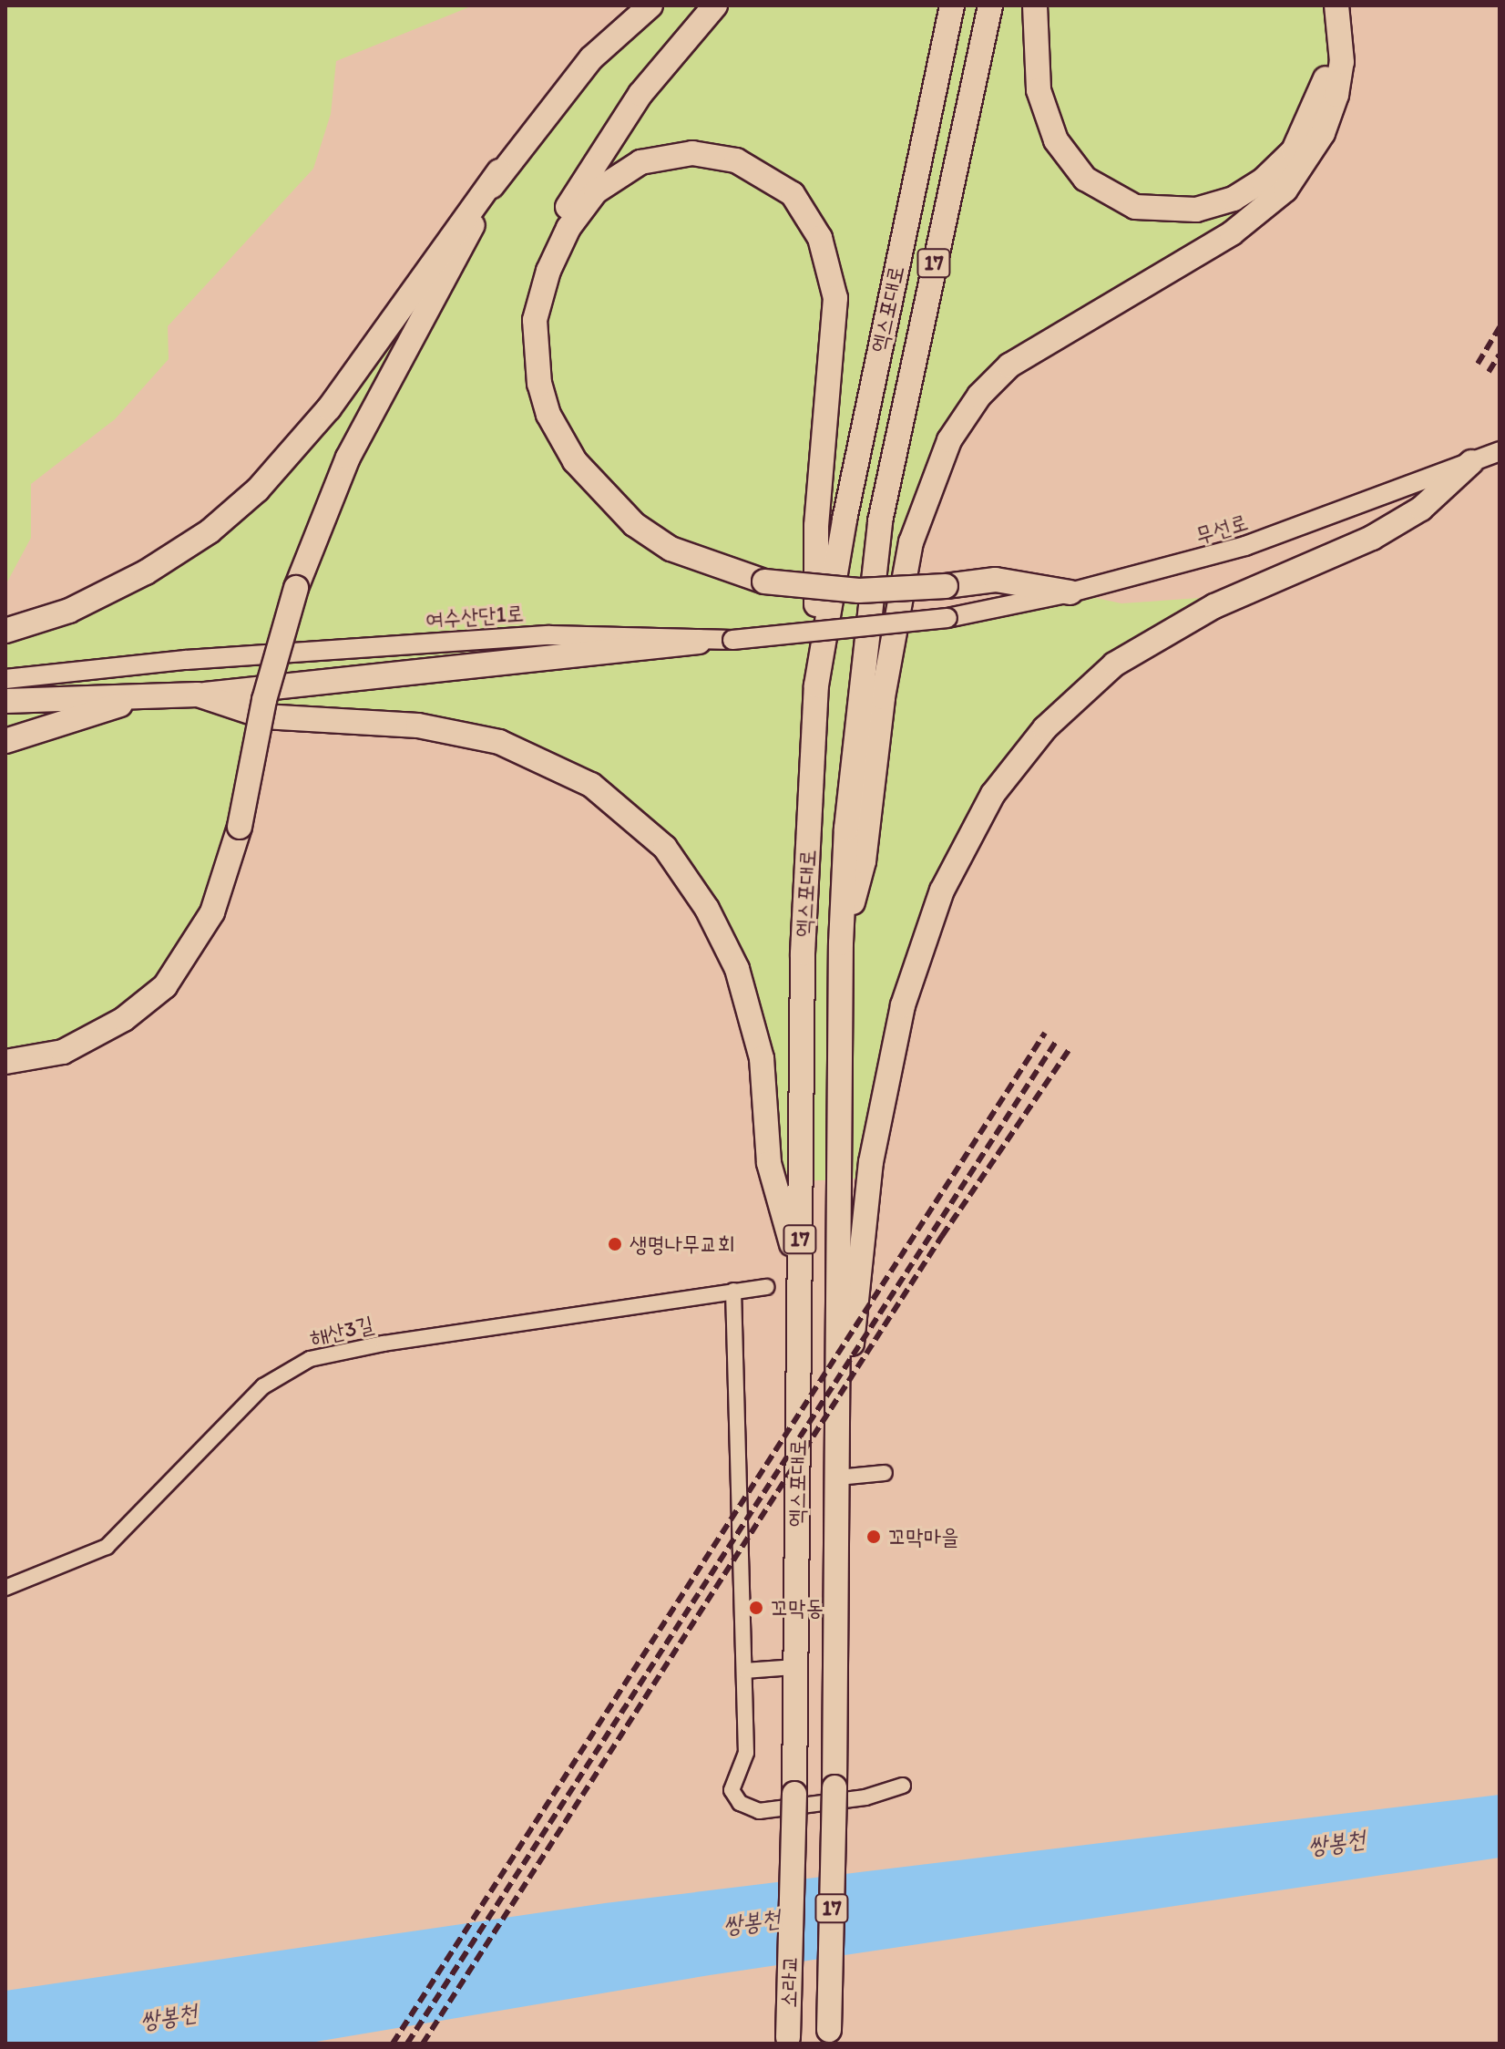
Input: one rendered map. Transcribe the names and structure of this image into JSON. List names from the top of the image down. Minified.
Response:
{"streets":{"highway":["17","엑스포대로","소라교"],"street":["무선로","여수산단1로","해산3길"]},"crossings":[["엑스포대로","소라교"],["무선로","여수산단1로"]],"water":["쌍봉천"],"places":["생명나무교회","꼬막마을","꼬막동"]}
